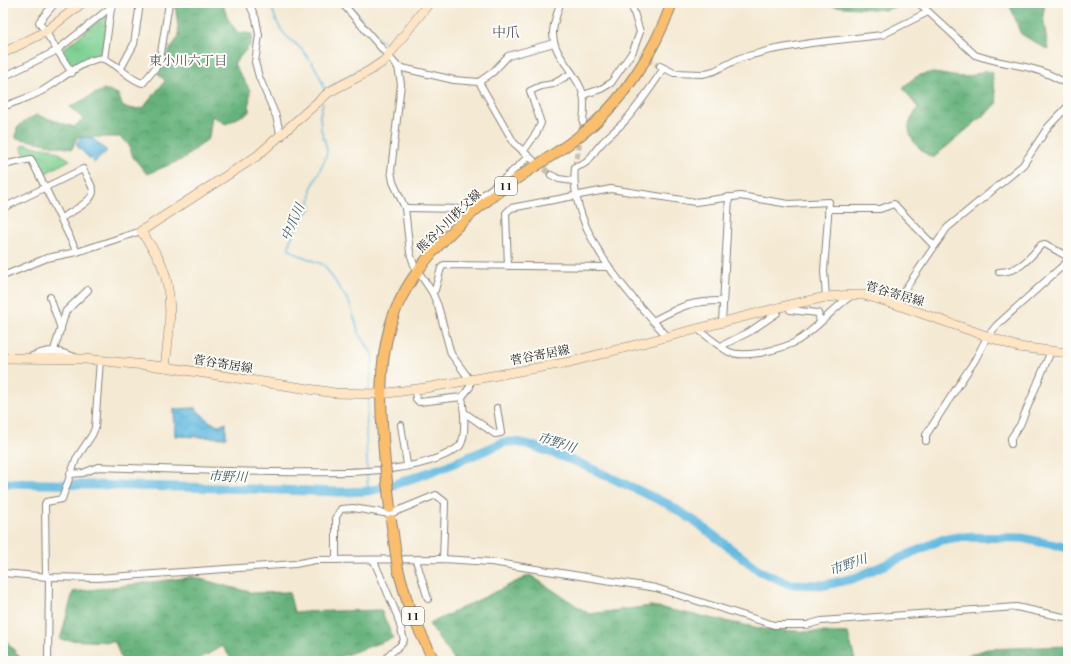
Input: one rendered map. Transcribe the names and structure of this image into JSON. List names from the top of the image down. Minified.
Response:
{"streets":{"main road":["11","熊谷小川秩父線","菅谷寄居線"]},"crossings":[["熊谷小川秩父線","菅谷寄居線"]],"districts":["中爪","東小川六丁目"],"water":["中爪川","市野川"]}
